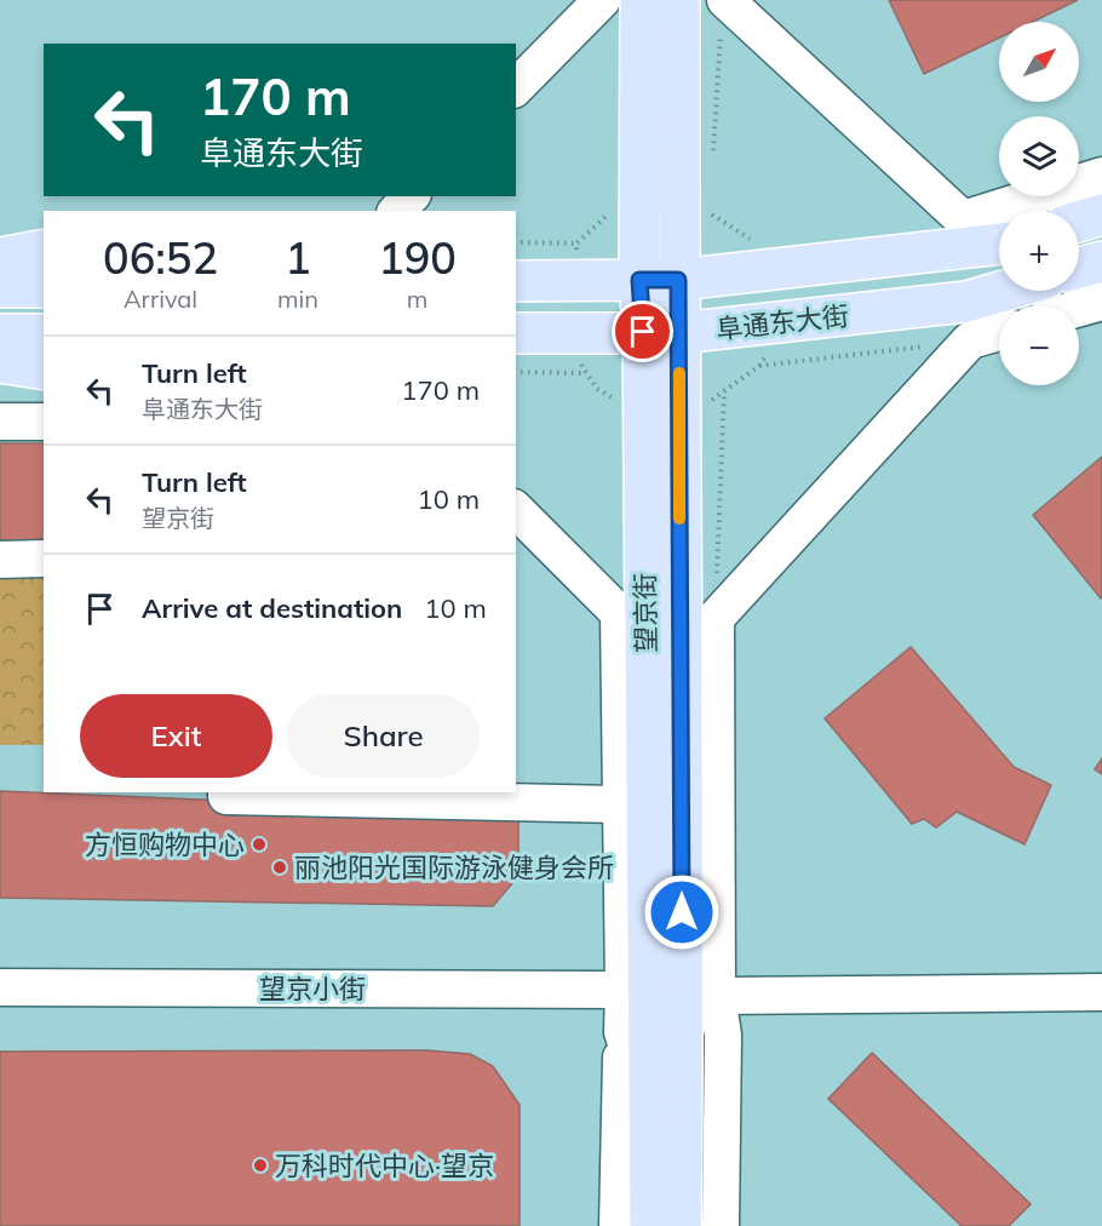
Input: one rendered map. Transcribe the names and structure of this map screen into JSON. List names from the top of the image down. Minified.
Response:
{"streets":{"main road":["阜通东大街","望京街"],"street":["望京小街"]},"crossings":[["阜通东大街","望京街"]],"places":["方恒购物中心","丽池阳光国际游泳健身会所","万科时代中心·望京"],"north":"top right","page":{"map_buttons":["+","−"],"turn":["170 m","阜通东大街"],"eta":["06:52","Arrival","1","min","190","m"],"list":[{"name":"Turn left","note":"阜通东大街","value":"170 m"},{"name":"Turn left","note":"望京街","value":"10 m"},{"name":"Arrive at destination","value":"10 m"}],"buttons":["Exit","Share"]}}
